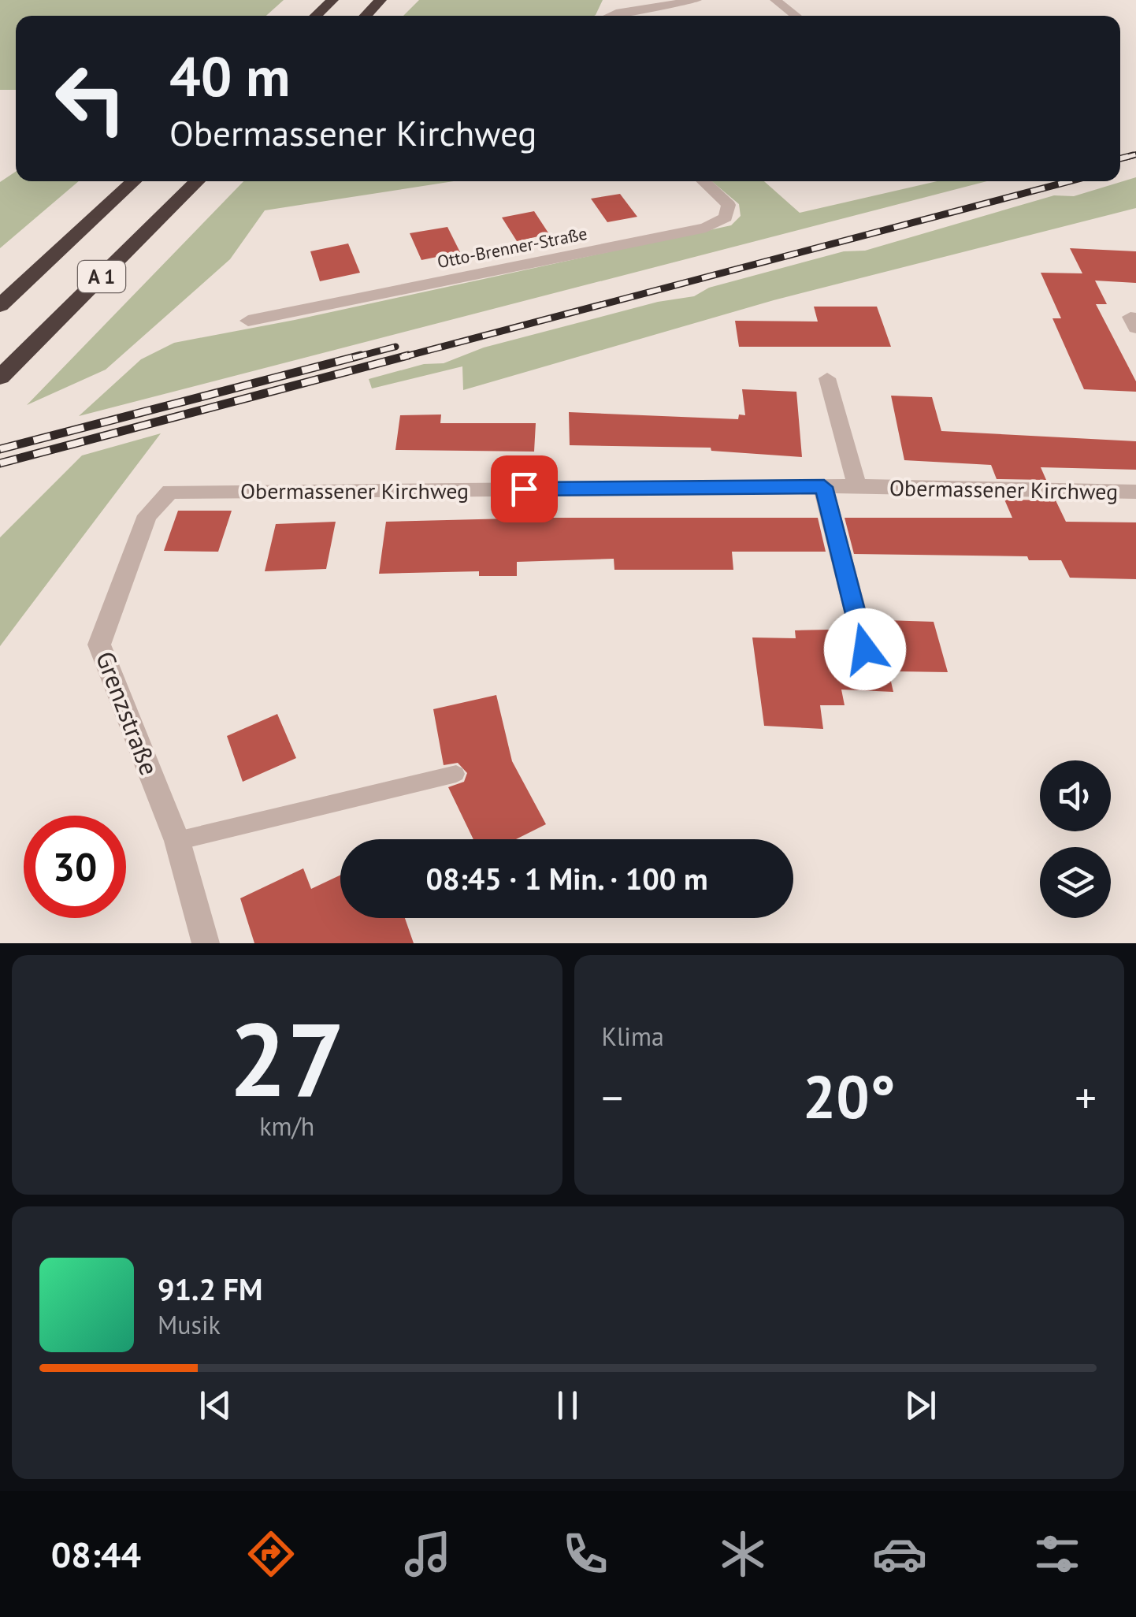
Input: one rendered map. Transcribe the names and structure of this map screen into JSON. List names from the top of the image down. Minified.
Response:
{"streets":{"highway":["A 1"],"street":["Otto-Brenner-Straße","Obermassener Kirchweg","Grenzstraße"]},"crossings":[["Obermassener Kirchweg","Grenzstraße"]],"page":{"turn":["40 m","Obermassener Kirchweg"],"limit":"30","trip":"08:45 · 1 Min. · 100 m","tile":[["27","km/h"],"Klima"],"heat":["−","20°","+"],"song":["91.2 FM","Musik"],"tabs":"08:44"}}
